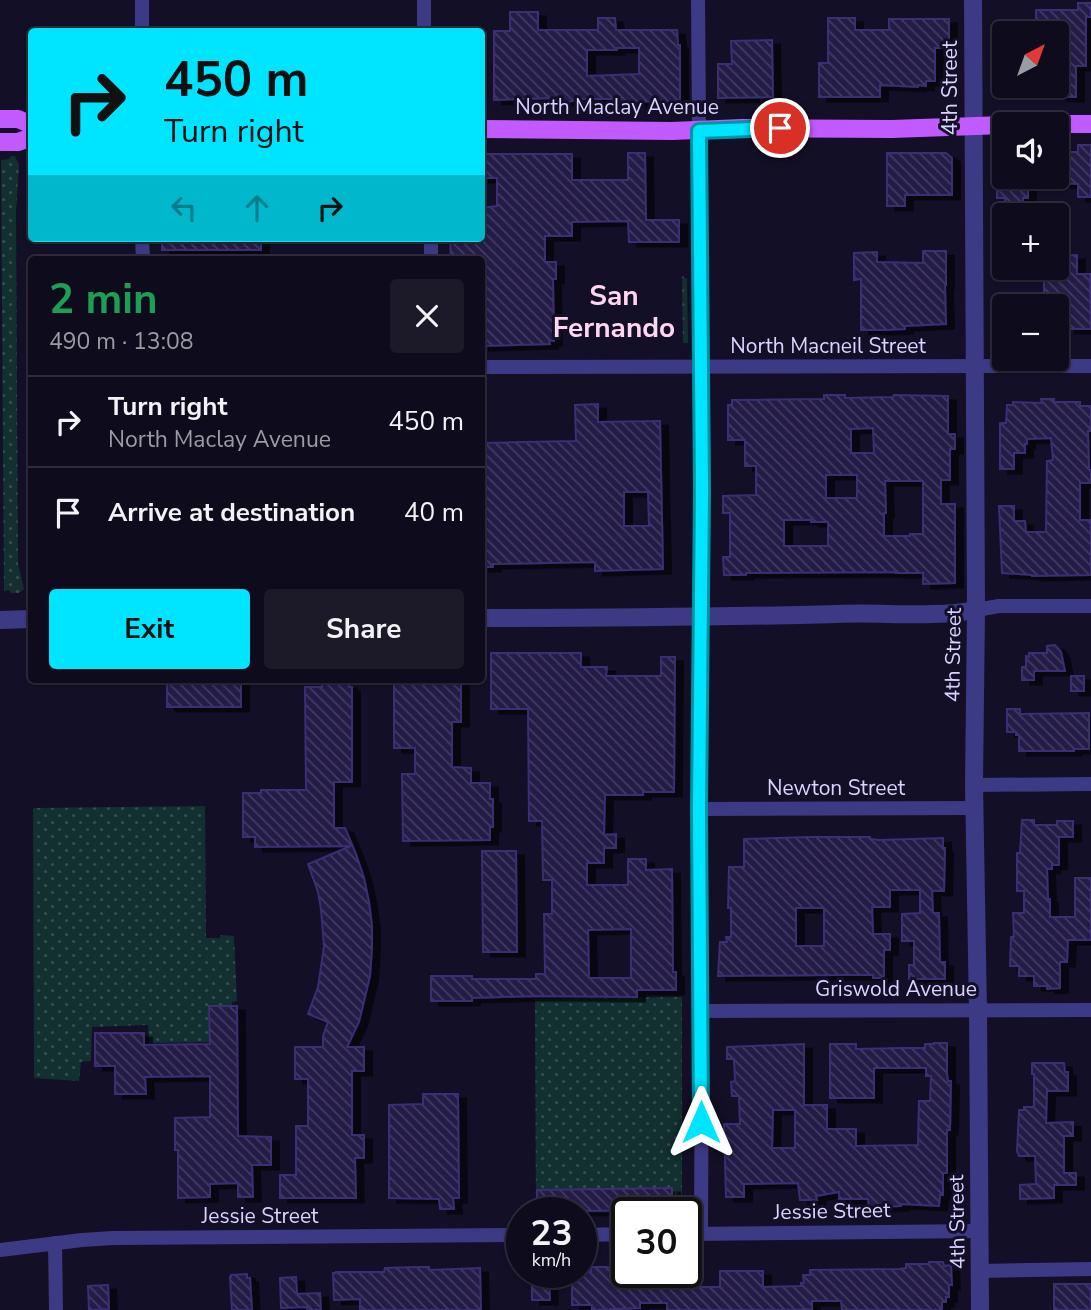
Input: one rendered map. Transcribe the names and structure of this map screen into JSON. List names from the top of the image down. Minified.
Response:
{"streets":{"main road":["North Maclay Avenue"],"street":["4th Street","North Macneil Street","Newton Street","Griswold Avenue","Jessie Street"]},"crossings":[["4th Street","North Maclay Avenue"],["4th Street","North Macneil Street"],["4th Street","Newton Street"],["4th Street","Griswold Avenue"],["4th Street","Jessie Street"]],"districts":["San Fernando"],"north":"top right","page":{"map_buttons":["+","−"],"turn":["450 m","Turn right"],"heading":["2 min","490 m · 13:08"],"list":[{"name":"Turn right","note":"North Maclay Avenue","value":"450 m"},{"name":"Arrive at destination","value":"40 m"}],"buttons":["Exit","Share"],"speed":"23 km/h","limit":"30"}}
